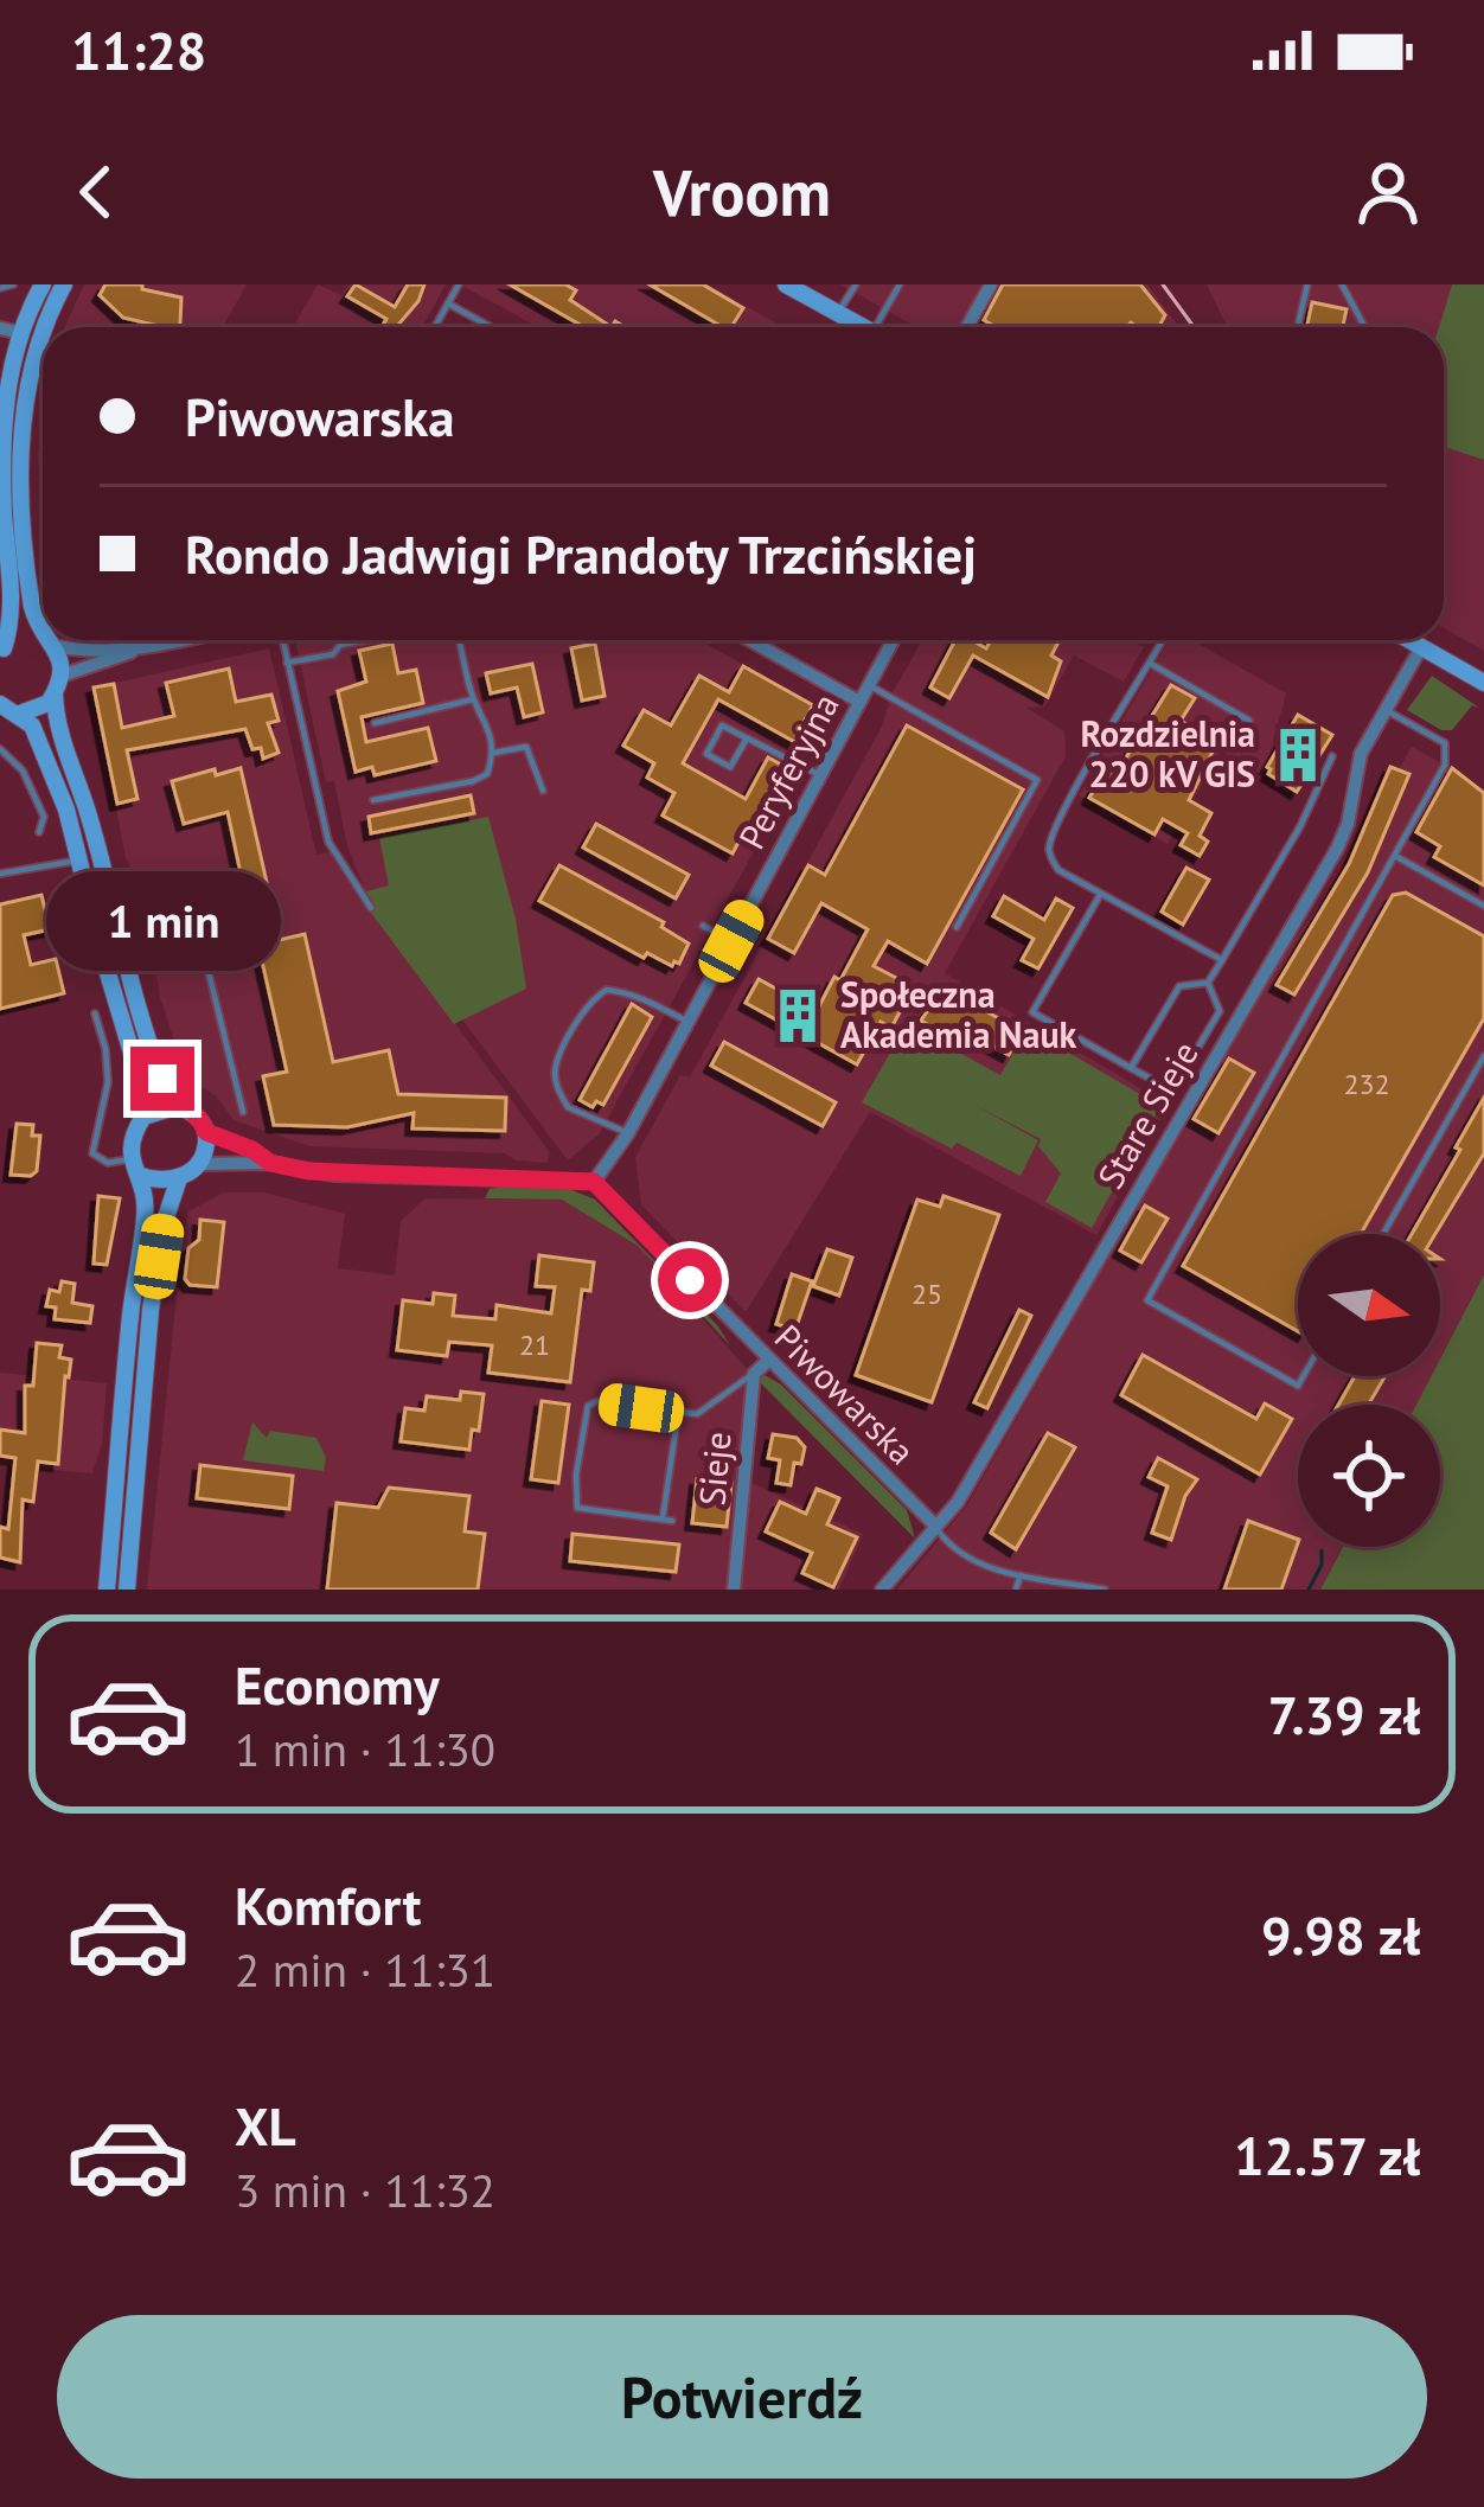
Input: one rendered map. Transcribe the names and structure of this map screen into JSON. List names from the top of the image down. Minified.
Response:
{"streets":{"street":["Peryferyjna","Stare Sieje","Piwowarska","Sieje"]},"crossings":[["Peryferyjna","Piwowarska"],["Stare Sieje","Piwowarska"]],"places":{"building":["Rozdzielnia 220 kV GIS","Społeczna Akademia Nauk"]},"house_numbers":["232","25","21"],"north":"right","page":{"status":"11:28","header":"Vroom","banner":["Piwowarska","Rondo Jadwigi Prandoty Trzcińskiej"],"bubble":"1 min","list":[{"name":"Economy","note":"1 min · 11:30","value":"7.39 zł"},{"name":"Komfort","note":"2 min · 11:31","value":"9.98 zł"},{"name":"XL","note":"3 min · 11:32","value":"12.57 zł"}],"buttons":"Potwierdź"}}
